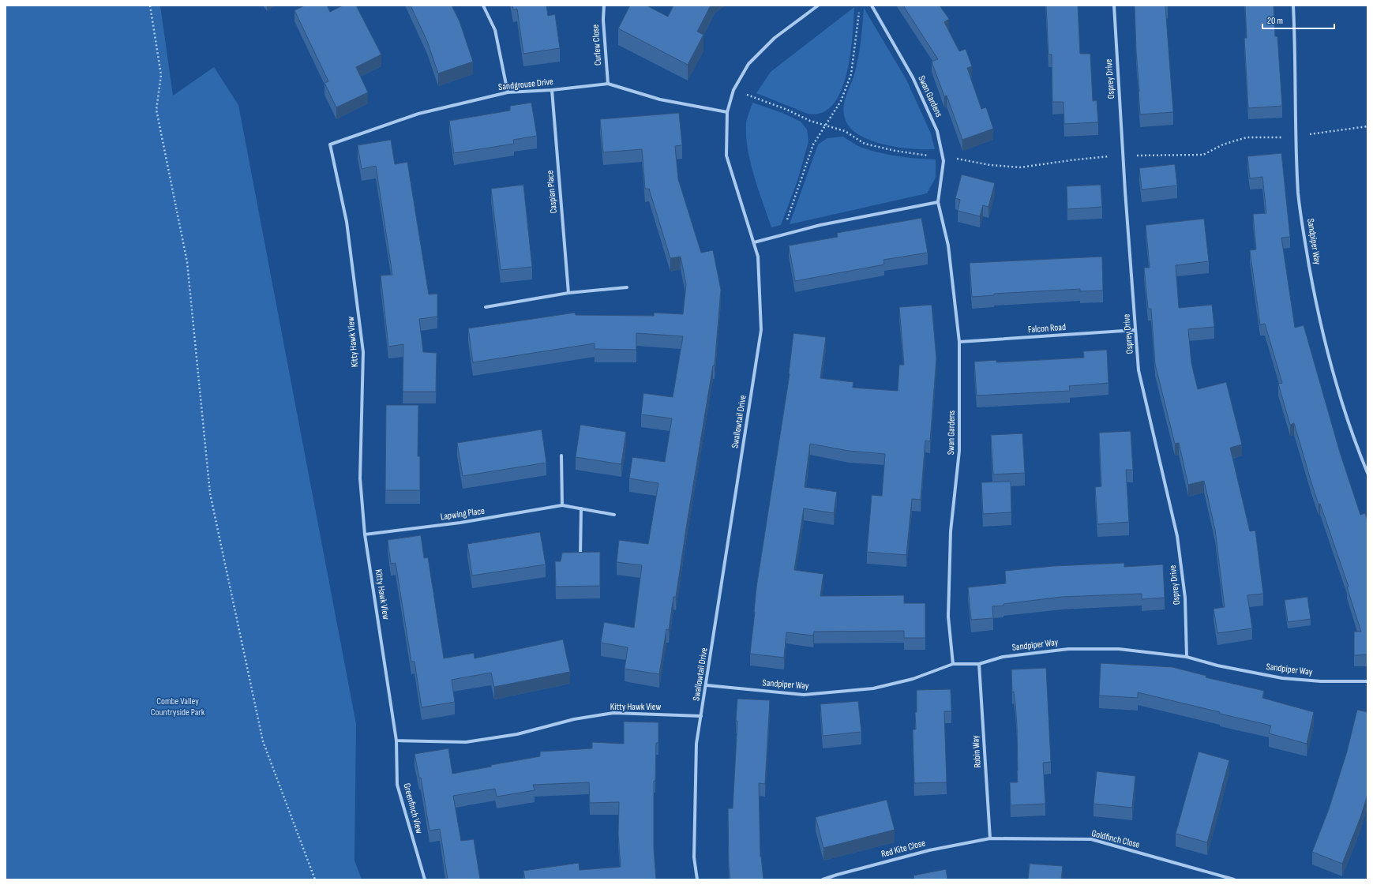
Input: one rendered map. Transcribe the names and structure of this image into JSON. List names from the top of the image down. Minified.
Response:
{"streets":{"street":["Curlew Close","Osprey Drive","Sandgrouse Drive","Swan Gardens","Caspian Place","Sandpiper Way","Falcon Road","Kitty Hawk View","Swallowtail Drive","Lapwing Place","Robin Way","Greenfinch View","Goldfinch Close","Red Kite Close"]},"crossings":[["Curlew Close","Sandgrouse Drive"],["Osprey Drive","Sandpiper Way"],["Osprey Drive","Falcon Road"],["Sandgrouse Drive","Caspian Place"],["Sandgrouse Drive","Kitty Hawk View"],["Sandgrouse Drive","Swallowtail Drive"],["Swan Gardens","Sandpiper Way"],["Swan Gardens","Falcon Road"],["Sandpiper Way","Swallowtail Drive"],["Sandpiper Way","Robin Way"],["Kitty Hawk View","Swallowtail Drive"],["Kitty Hawk View","Lapwing Place"],["Kitty Hawk View","Greenfinch View"],["Robin Way","Goldfinch Close"],["Robin Way","Red Kite Close"],["Goldfinch Close","Red Kite Close"]],"parks":["Combe Valley Countryside Park"],"scale_bar":"20 m"}
